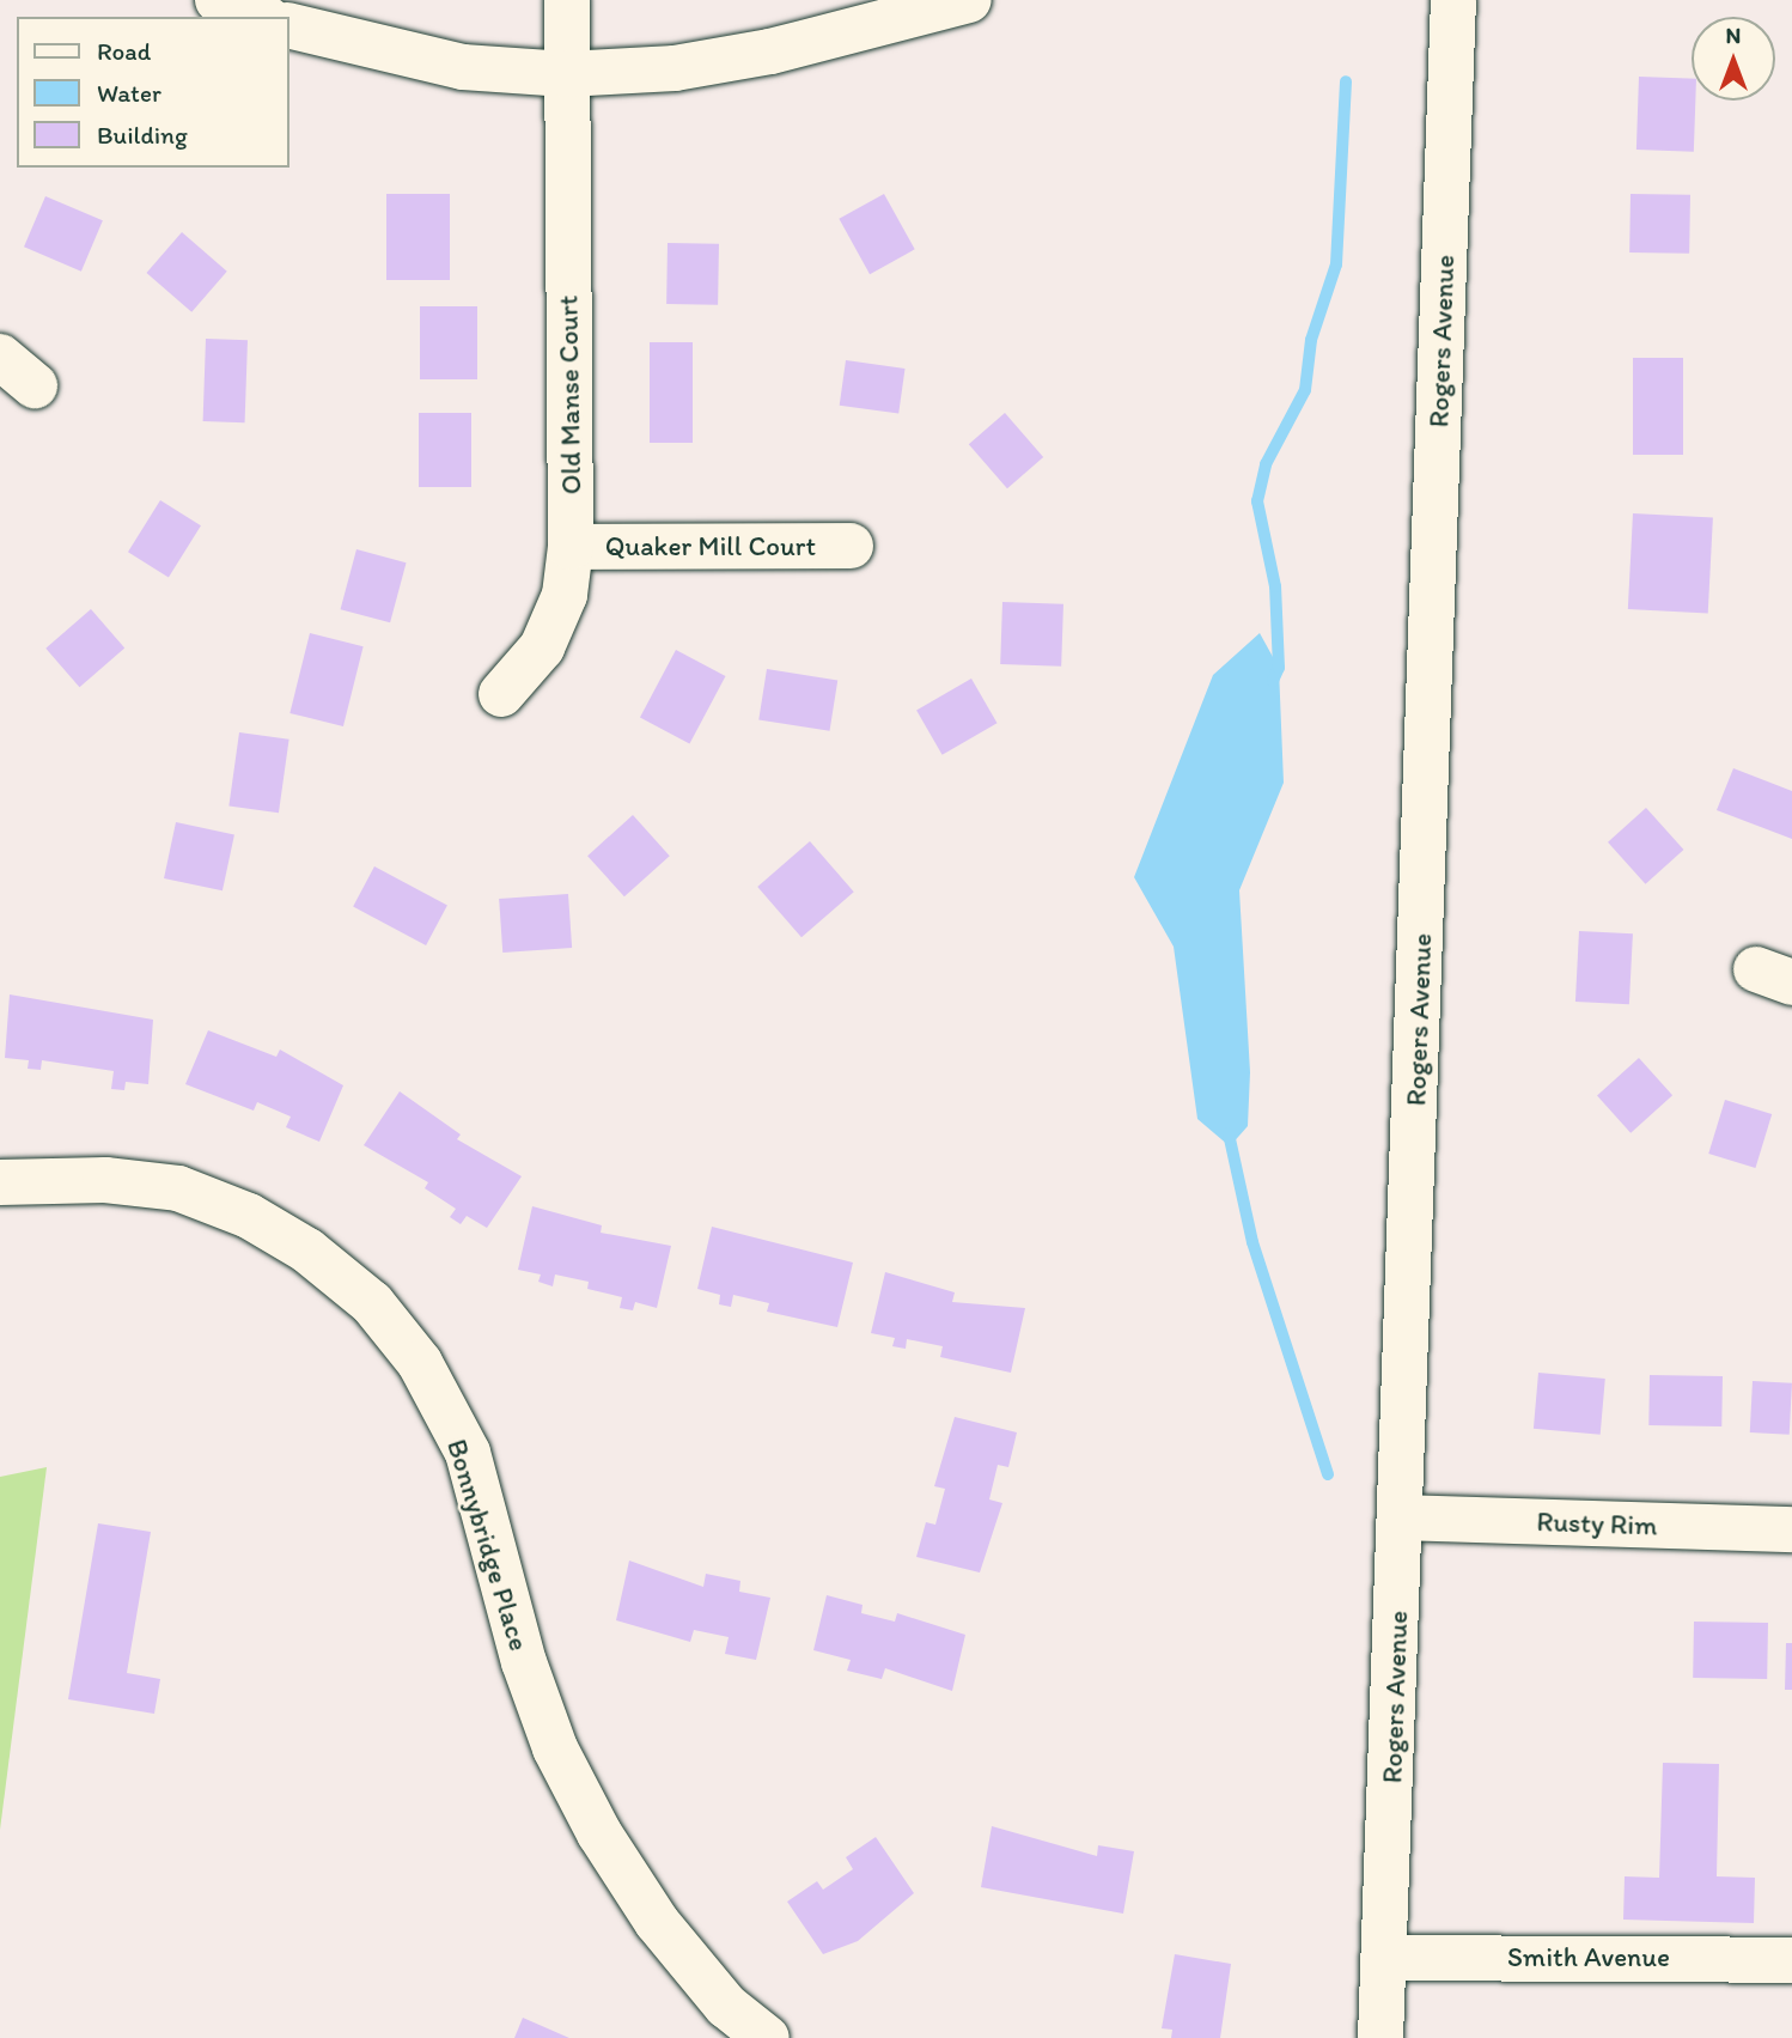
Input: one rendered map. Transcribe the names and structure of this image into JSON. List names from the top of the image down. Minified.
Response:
{"streets":{"street":["Rogers Avenue","Old Manse Court","Quaker Mill Court","Rusty Rim","Bonnybridge Place","Smith Avenue"]},"crossings":[["Rogers Avenue","Rusty Rim"],["Rogers Avenue","Smith Avenue"],["Old Manse Court","Quaker Mill Court"]],"legend":["Road","Water","Building"],"north":"top"}
